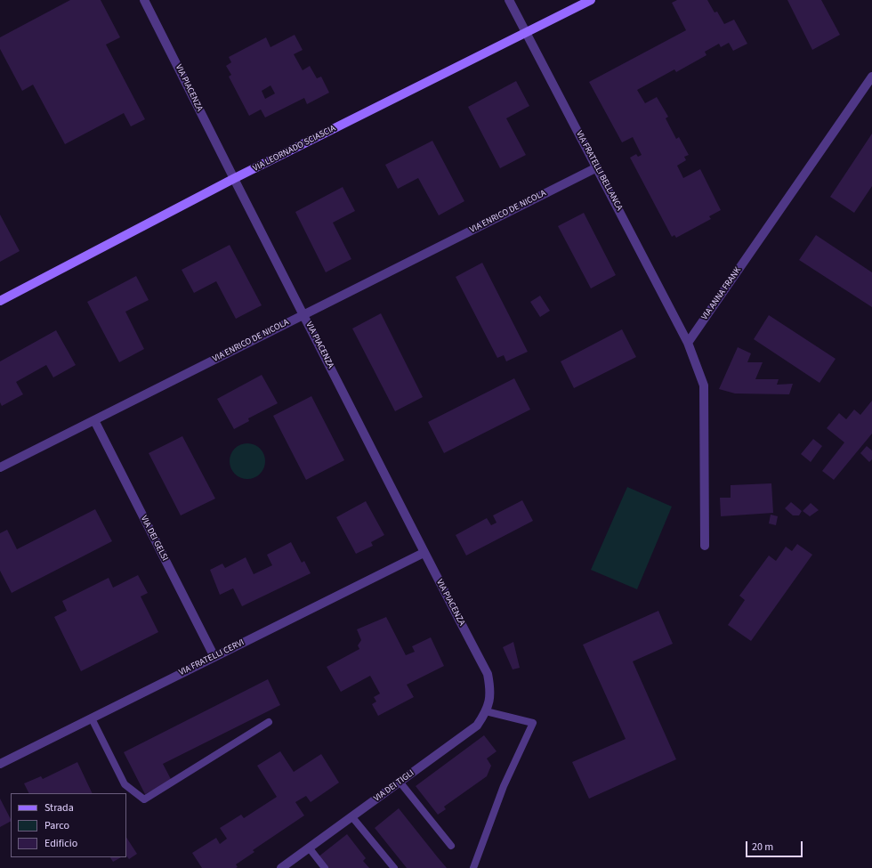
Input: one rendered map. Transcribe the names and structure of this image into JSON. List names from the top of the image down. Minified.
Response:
{"streets":{"street":["VIA PIACENZA","VIA LEORNADO SCIASCIA","VIA FRATELLI BELLANCA","VIA ENRICO DE NICOLA","VIA ANNA FRANK","VIA DEI GELSI","VIA FRATELLI CERVI","VIA DEI TIGLI"]},"crossings":[["VIA PIACENZA","VIA LEORNADO SCIASCIA"],["VIA PIACENZA","VIA ENRICO DE NICOLA"],["VIA PIACENZA","VIA FRATELLI CERVI"],["VIA PIACENZA","VIA DEI TIGLI"],["VIA LEORNADO SCIASCIA","VIA FRATELLI BELLANCA"],["VIA FRATELLI BELLANCA","VIA ENRICO DE NICOLA"],["VIA FRATELLI BELLANCA","VIA ANNA FRANK"],["VIA ENRICO DE NICOLA","VIA DEI GELSI"],["VIA DEI GELSI","VIA FRATELLI CERVI"]],"legend":["Strada","Parco","Edificio"],"scale_bar":"20 m"}
